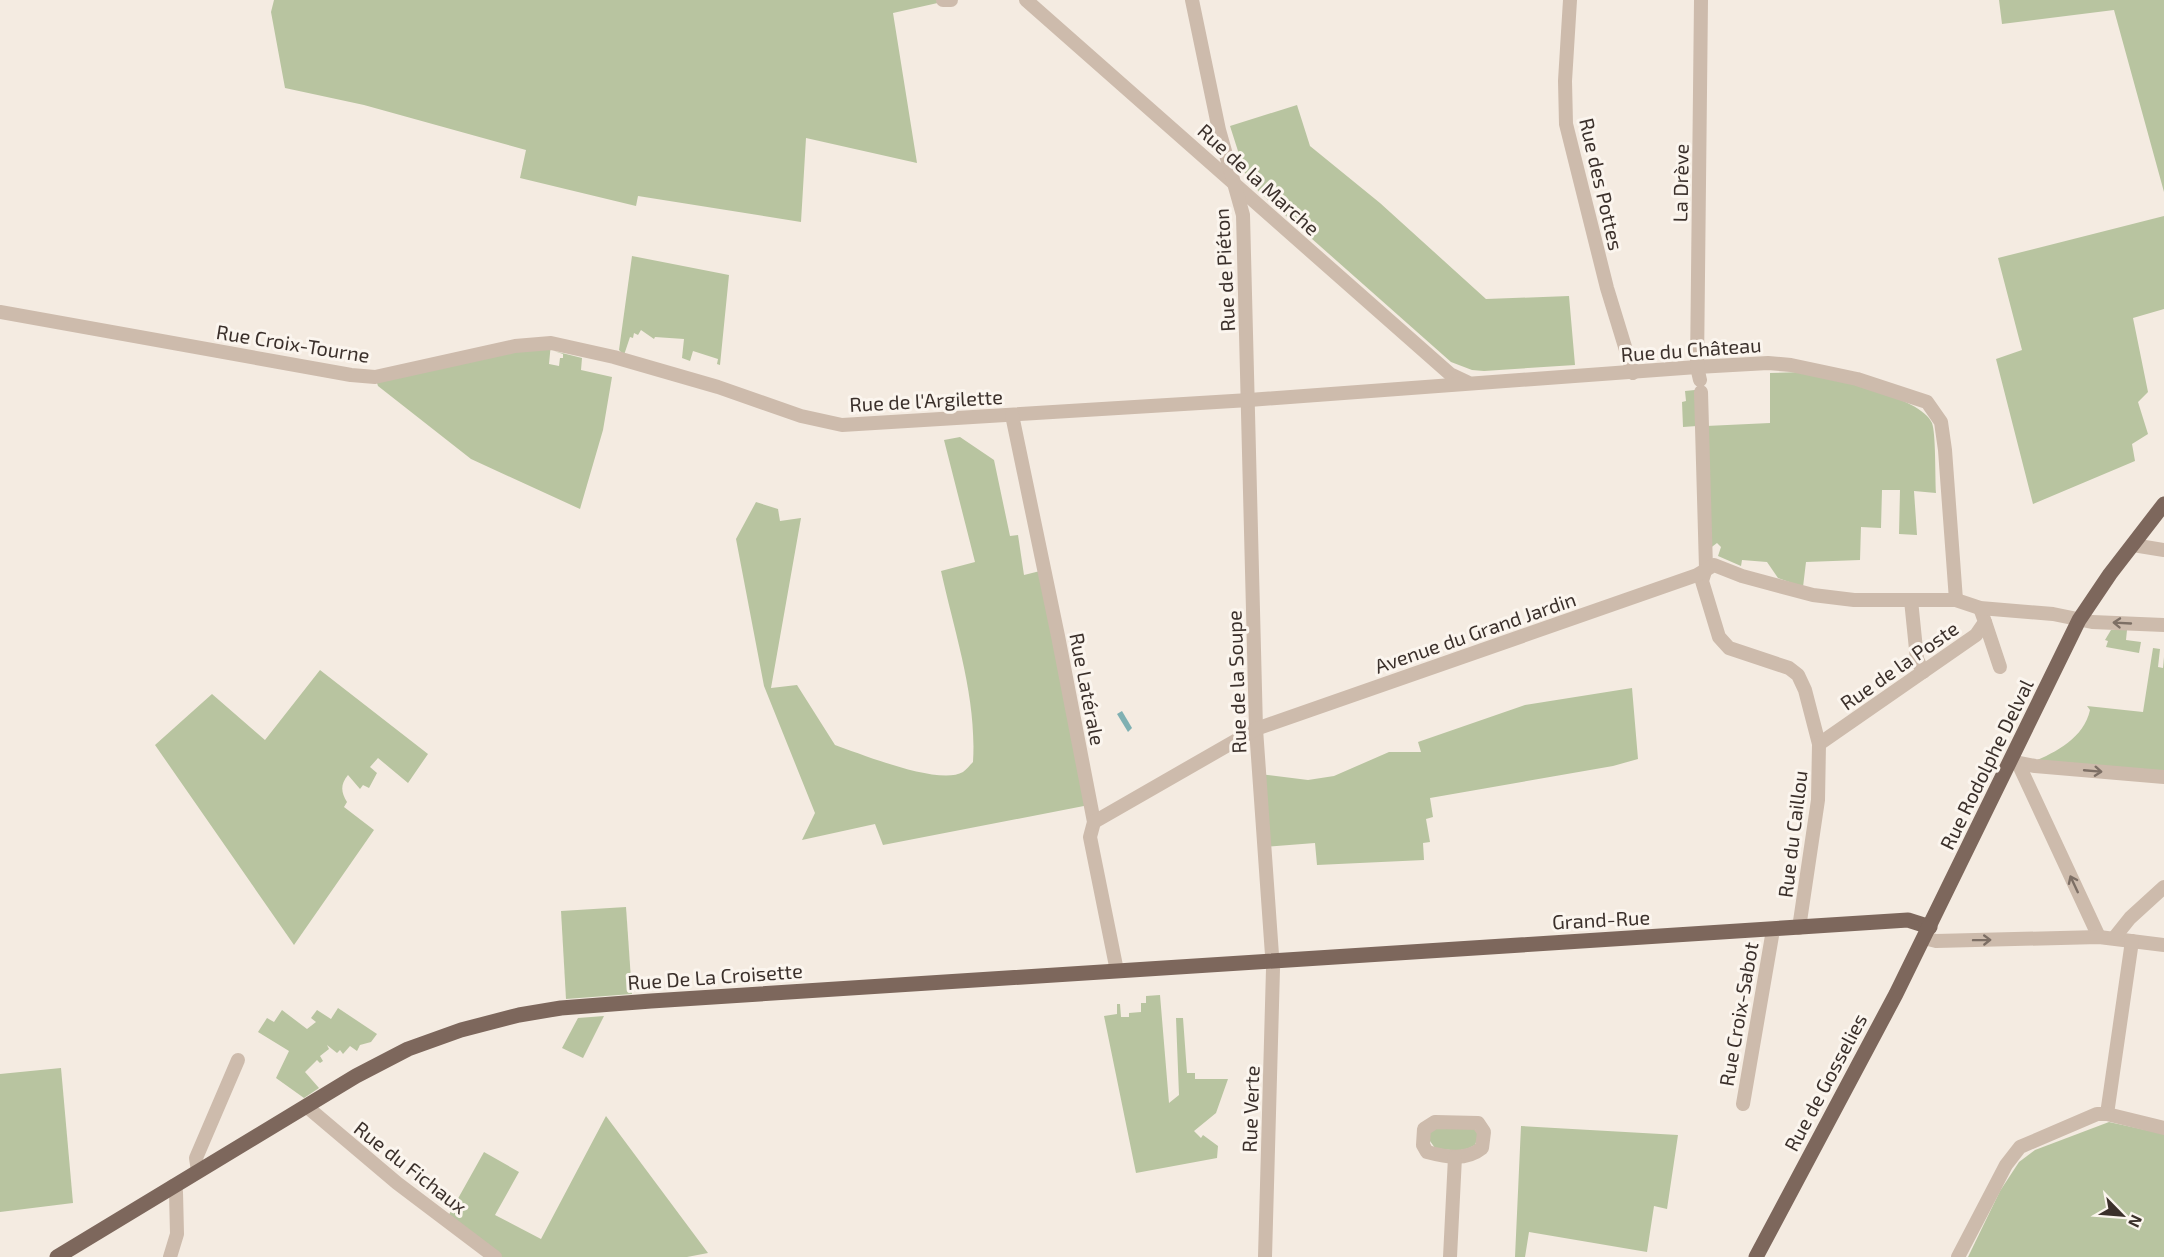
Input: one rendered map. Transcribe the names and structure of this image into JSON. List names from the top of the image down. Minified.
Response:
{"streets":{"main road":["Rue Rodolphe Delval","Grand-Rue","Rue De La Croisette","Rue de Gosselies"],"street":["Rue de la Marche","La Drève","Rue des Pottes","Rue de Piéton","Rue Croix-Tourne","Rue du Château","Rue de l'Argilette","Avenue du Grand Jardin","Rue de la Poste","Rue de la Soupe","Rue Latérale","Rue du Caillou","Rue Croix-Sabot","Rue Verte","Rue du Fichaux"]},"crossings":[["Rue de la Marche","Rue de Piéton"],["Rue de la Marche","Rue du Château"],["La Drève","Rue du Château"],["La Drève","Avenue du Grand Jardin"],["La Drève","Rue du Caillou"],["Rue des Pottes","Rue du Château"],["Rue de Piéton","Rue du Château"],["Rue de Piéton","Rue de l'Argilette"],["Rue de Piéton","Rue de la Soupe"],["Rue Croix-Tourne","Rue de l'Argilette"],["Rue du Château","Rue de l'Argilette"],["Rue du Château","Rue de la Soupe"],["Rue de l'Argilette","Rue de la Soupe"],["Rue de l'Argilette","Rue Latérale"],["Avenue du Grand Jardin","Rue de la Soupe"],["Avenue du Grand Jardin","Rue Latérale"],["Avenue du Grand Jardin","Rue du Caillou"],["Rue de la Poste","Rue du Caillou"],["Rue de la Soupe","Grand-Rue"],["Rue de la Soupe","Rue De La Croisette"],["Rue de la Soupe","Rue Verte"],["Rue Latérale","Rue De La Croisette"],["Rue Rodolphe Delval","Grand-Rue"],["Rue Rodolphe Delval","Rue de Gosselies"],["Rue du Caillou","Grand-Rue"],["Grand-Rue","Rue De La Croisette"],["Grand-Rue","Rue Croix-Sabot"],["Grand-Rue","Rue de Gosselies"],["Grand-Rue","Rue Verte"],["Rue De La Croisette","Rue Verte"],["Rue De La Croisette","Rue du Fichaux"]],"north":"bottom right"}
